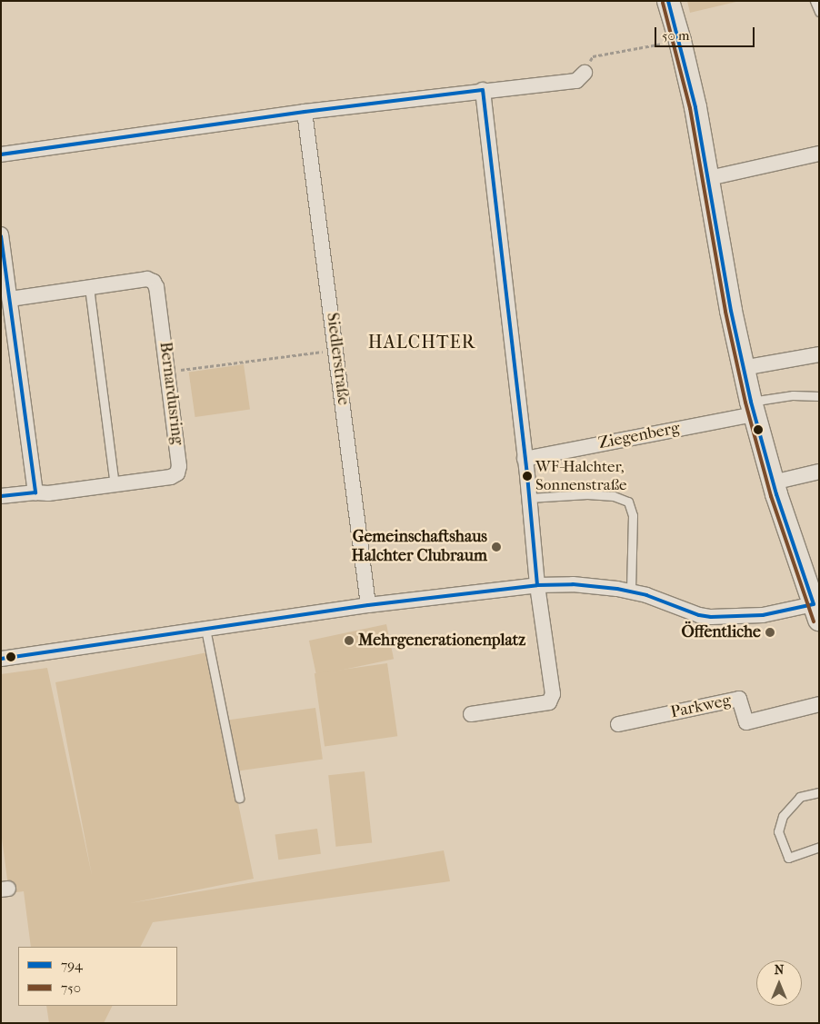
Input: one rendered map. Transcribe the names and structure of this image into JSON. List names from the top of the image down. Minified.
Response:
{"streets":{"street":["Siedlerstraße","Bernardusring","Ziegenberg","Parkweg"]},"districts":["HALCHTER"],"places":["WF-Halchter, Sonnenstraße","Gemeinschaftshaus Halchter Clubraum","Öffentliche","Mehrgenerationenplatz"],"lines":["transit line 794","transit line 750"],"legend":["794","750"],"scale_bar":"50 m","north":"top"}
